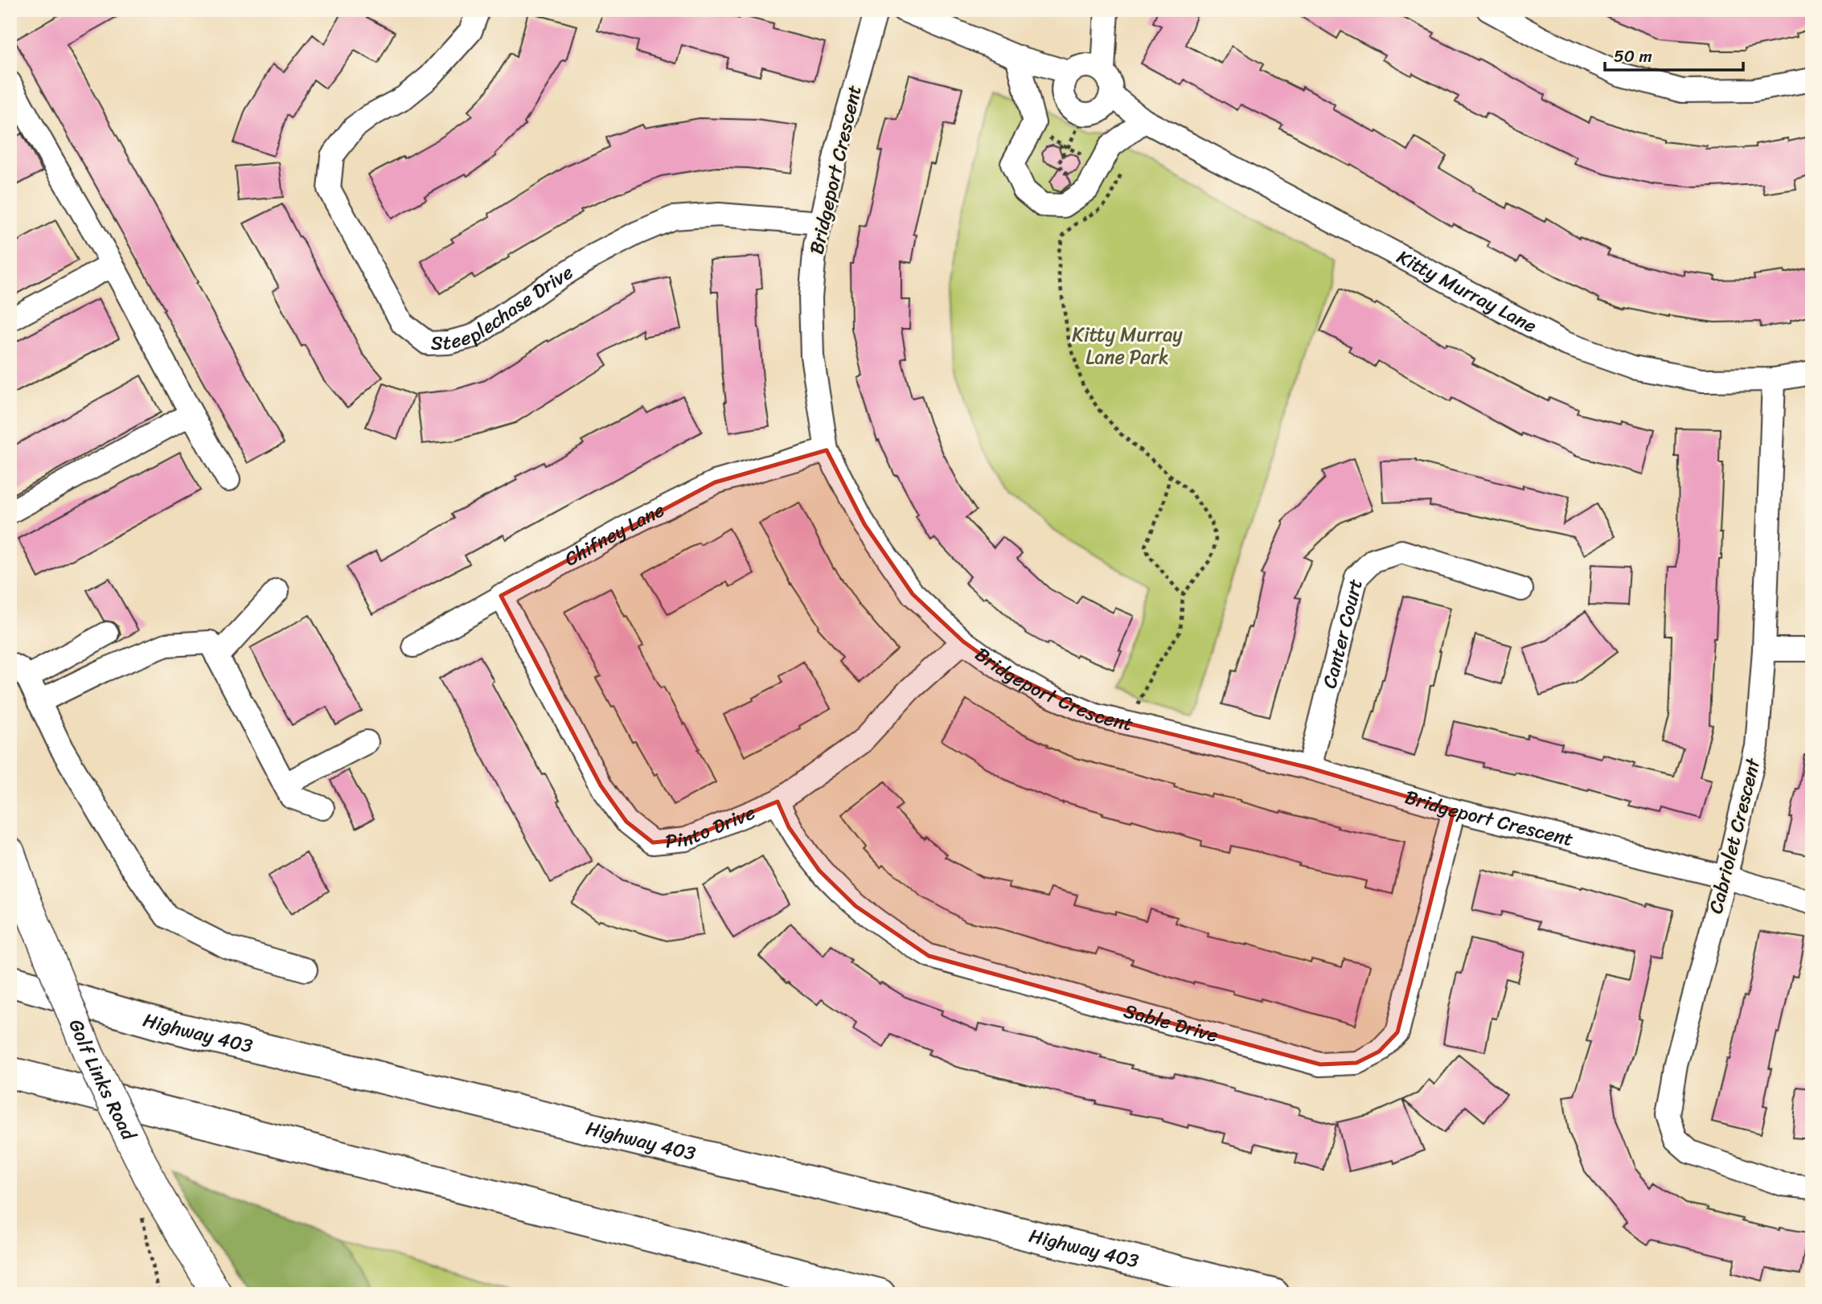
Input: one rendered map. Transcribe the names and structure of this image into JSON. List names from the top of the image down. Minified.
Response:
{"streets":{"highway":["Highway 403"],"main road":["Golf Links Road"],"street":["Bridgeport Crescent","Kitty Murray Lane","Steeplechase Drive","Chifney Lane","Canter Court","Pinto Drive","Cabriolet Crescent","Sable Drive"]},"crossings":[["Bridgeport Crescent","Steeplechase Drive"],["Bridgeport Crescent","Chifney Lane"],["Bridgeport Crescent","Canter Court"],["Bridgeport Crescent","Pinto Drive"],["Bridgeport Crescent","Cabriolet Crescent"],["Bridgeport Crescent","Sable Drive"],["Kitty Murray Lane","Cabriolet Crescent"],["Chifney Lane","Pinto Drive"],["Pinto Drive","Sable Drive"]],"parks":["Kitty Murray Lane Park"],"scale_bar":"50 m"}
